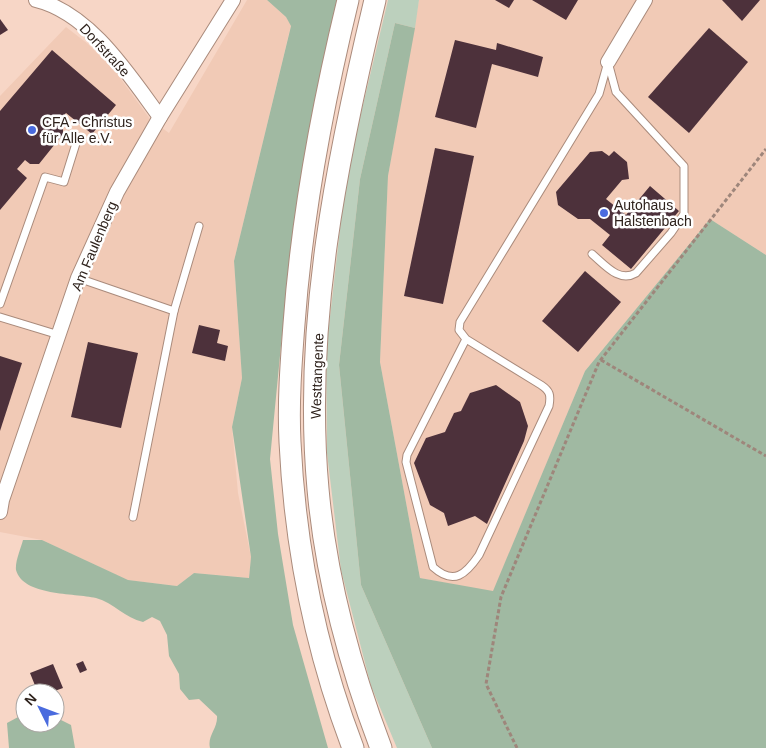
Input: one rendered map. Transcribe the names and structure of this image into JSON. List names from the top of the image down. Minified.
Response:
{"streets":{"main road":["Westtangente"],"street":["Dorfstraße","Am Faulenberg"]},"crossings":[["Dorfstraße","Am Faulenberg"]],"places":["CFA - Christus für Alle e.V.","Autohaus Halstenbach"],"north":"top left"}
